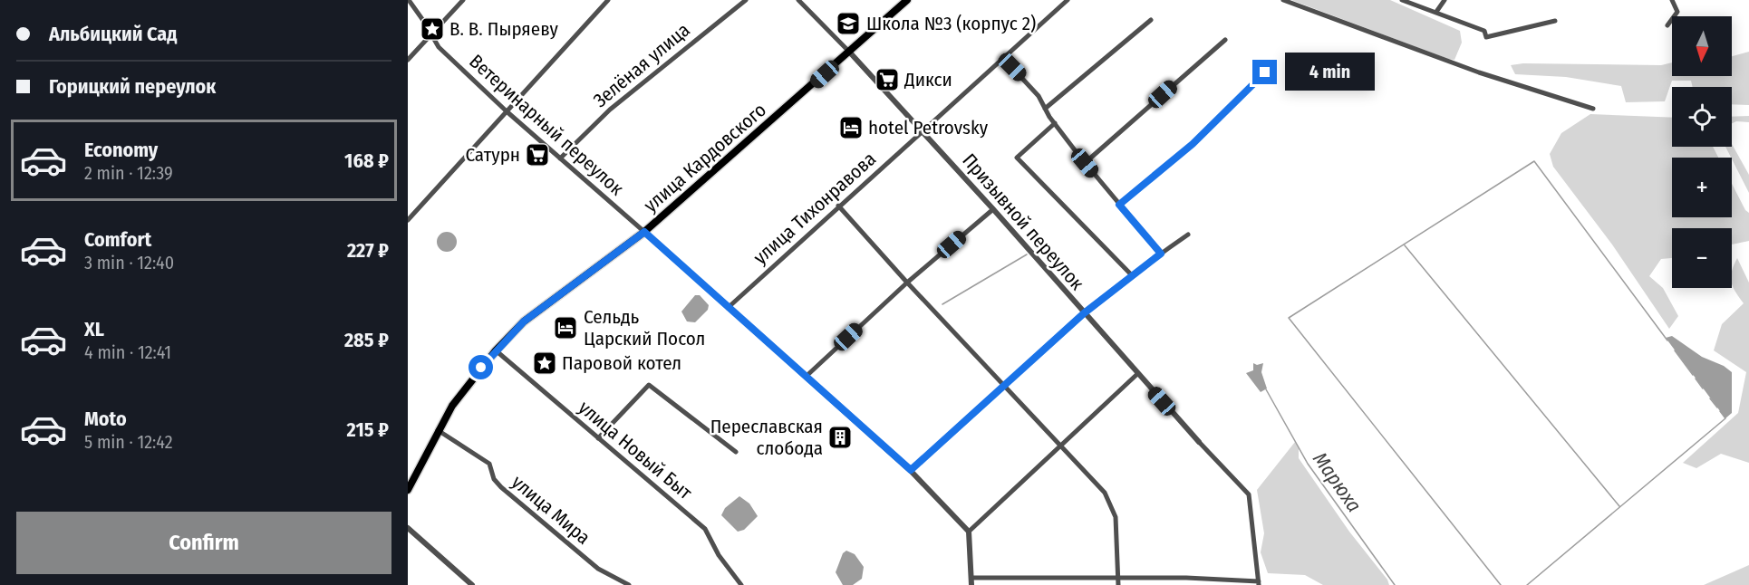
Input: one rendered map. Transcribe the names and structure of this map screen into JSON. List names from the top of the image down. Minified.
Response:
{"streets":{"main road":["улица Кардовского"],"street":["Зелёная улица","Ветеринарный переулок","улица Тихонравова","Призывной переулок","улица Новый Быт","улица Мира"]},"crossings":[["Зелёная улица","Ветеринарный переулок"],["Ветеринарный переулок","улица Кардовского"],["Ветеринарный переулок","улица Тихонравова"],["улица Кардовского","Призывной переулок"],["улица Кардовского","улица Новый Быт"],["улица Кардовского","улица Мира"],["улица Тихонравова","Призывной переулок"]],"water":["Марюха"],"places":{"school or university":["Школа №3 (корпус 2)"],"place":["В. В. Пыряеву","Паровой котел"],"supermarket":["Дикси","Сатурн"],"hotel":["hotel Petrovsky","Сельдь Царский Посол"],"building":["Переславская слобода"]},"north":"bottom","page":{"banner":["Альбицкий Сад","Горицкий переулок"],"map_buttons":["+","−"],"bubble":"4 min","list":[{"name":"Economy","note":"2 min · 12:39","value":"168 ₽"},{"name":"Comfort","note":"3 min · 12:40","value":"227 ₽"},{"name":"XL","note":"4 min · 12:41","value":"285 ₽"},{"name":"Moto","note":"5 min · 12:42","value":"215 ₽"}],"buttons":"Confirm"}}
